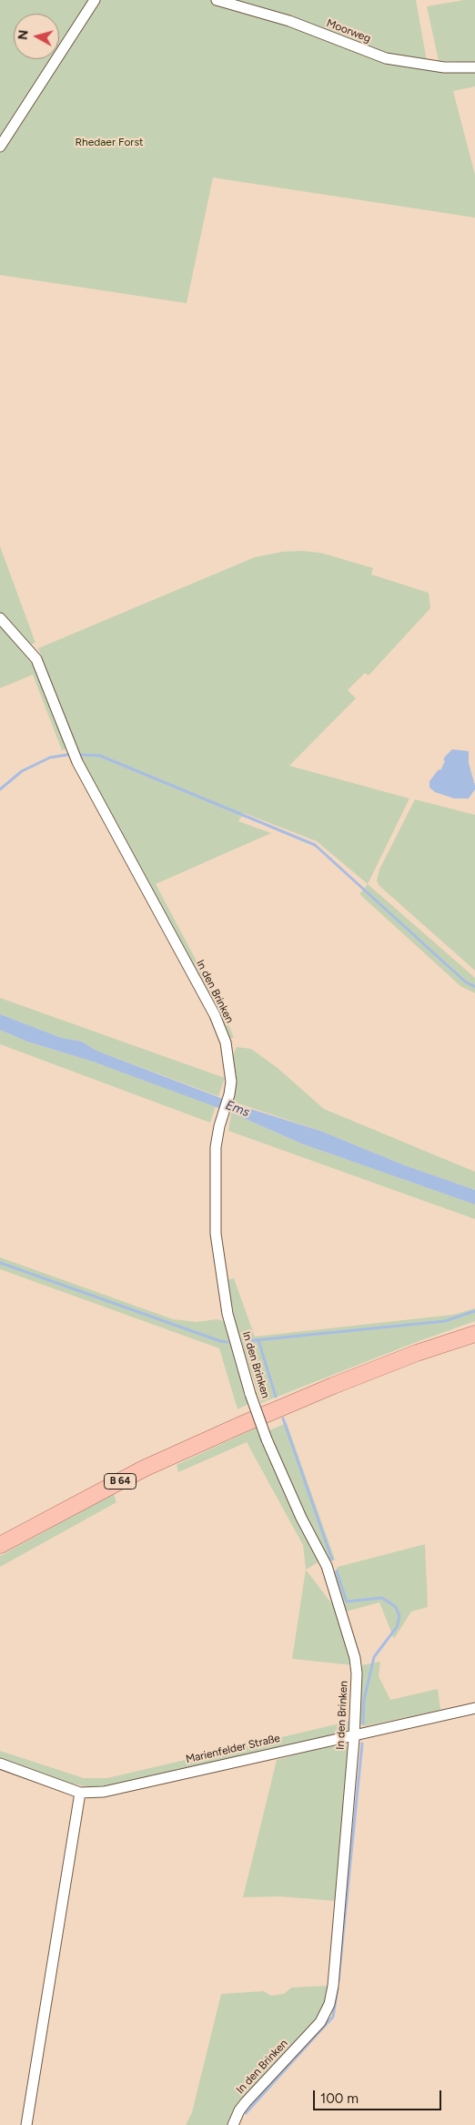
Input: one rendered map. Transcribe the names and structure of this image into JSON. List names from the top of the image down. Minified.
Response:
{"streets":{"main road":["B 64"],"street":["Moorweg","In den Brinken","Marienfelder Straße"]},"crossings":[["In den Brinken","Marienfelder Straße"]],"water":["Ems"],"parks":["Rhedaer Forst"],"scale_bar":"100 m","north":"left"}
